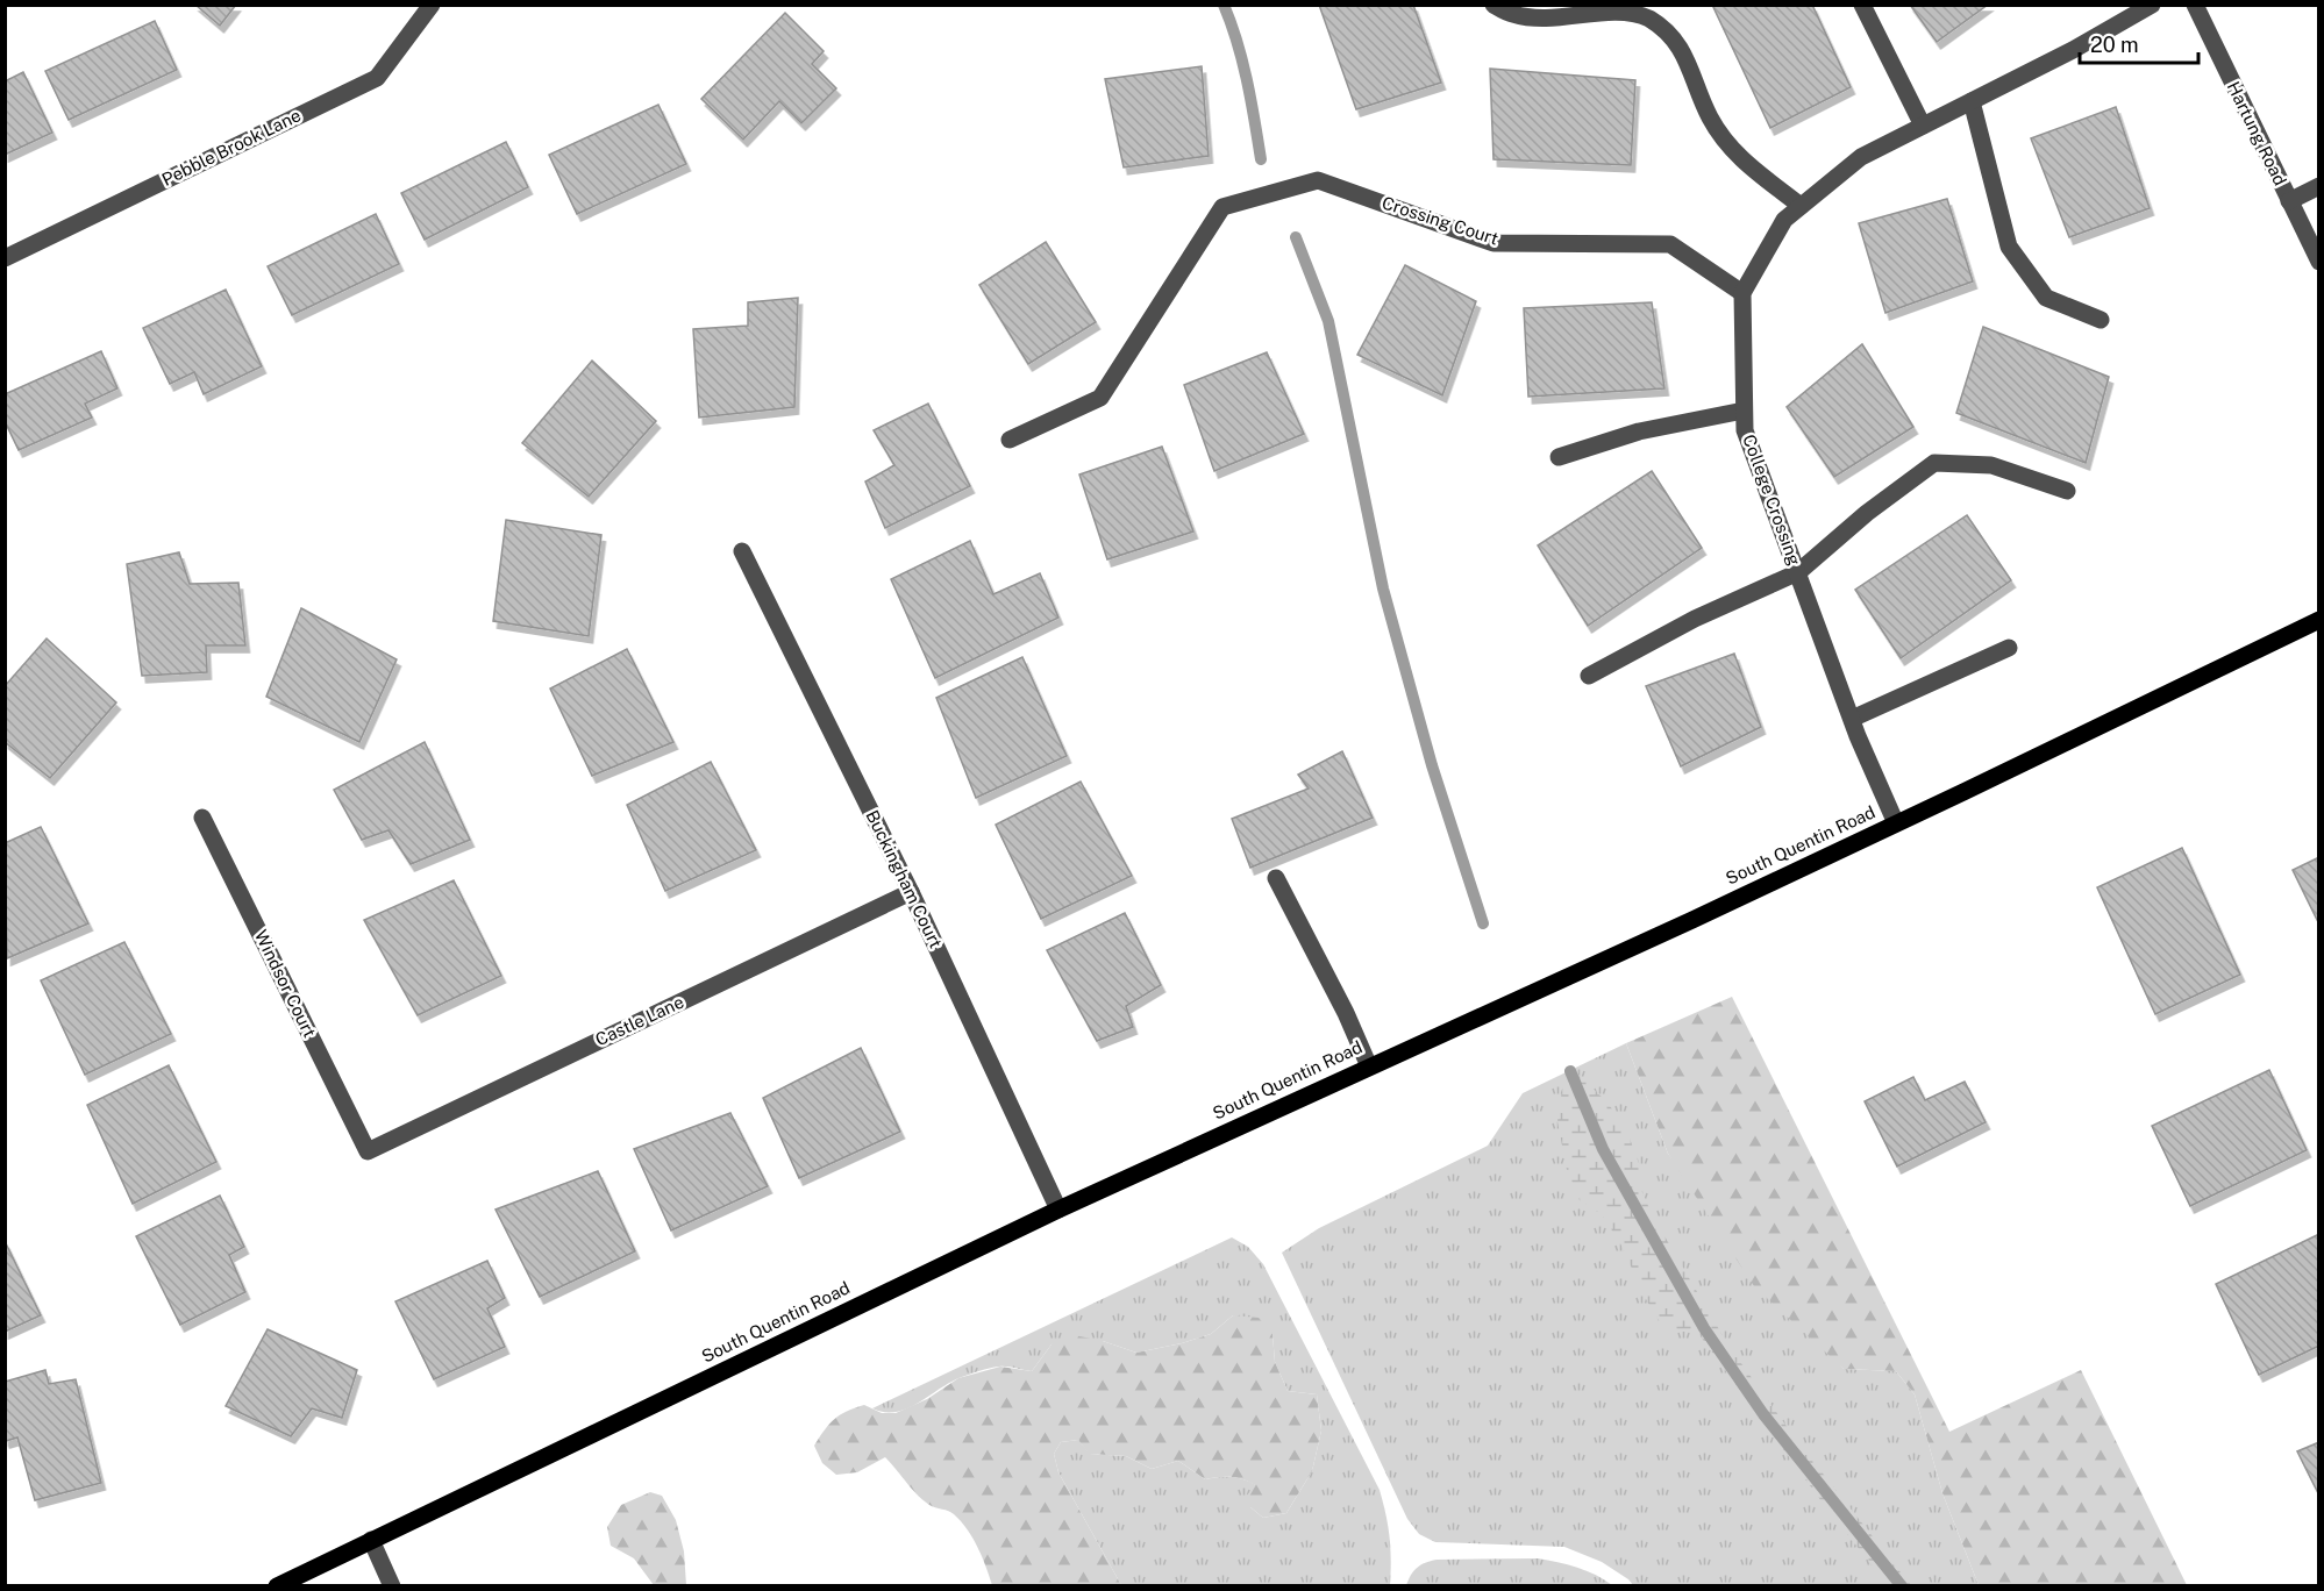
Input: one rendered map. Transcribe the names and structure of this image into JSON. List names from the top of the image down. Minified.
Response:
{"streets":{"main road":["South Quentin Road"],"street":["Hartung Road","Pebble Brook Lane","Crossing Court","College Crossing","Buckingham Court","Windsor Court","Castle Lane"]},"crossings":[["Crossing Court","College Crossing"],["College Crossing","South Quentin Road"],["South Quentin Road","Buckingham Court"],["Buckingham Court","Castle Lane"],["Windsor Court","Castle Lane"]],"scale_bar":"20 m"}
